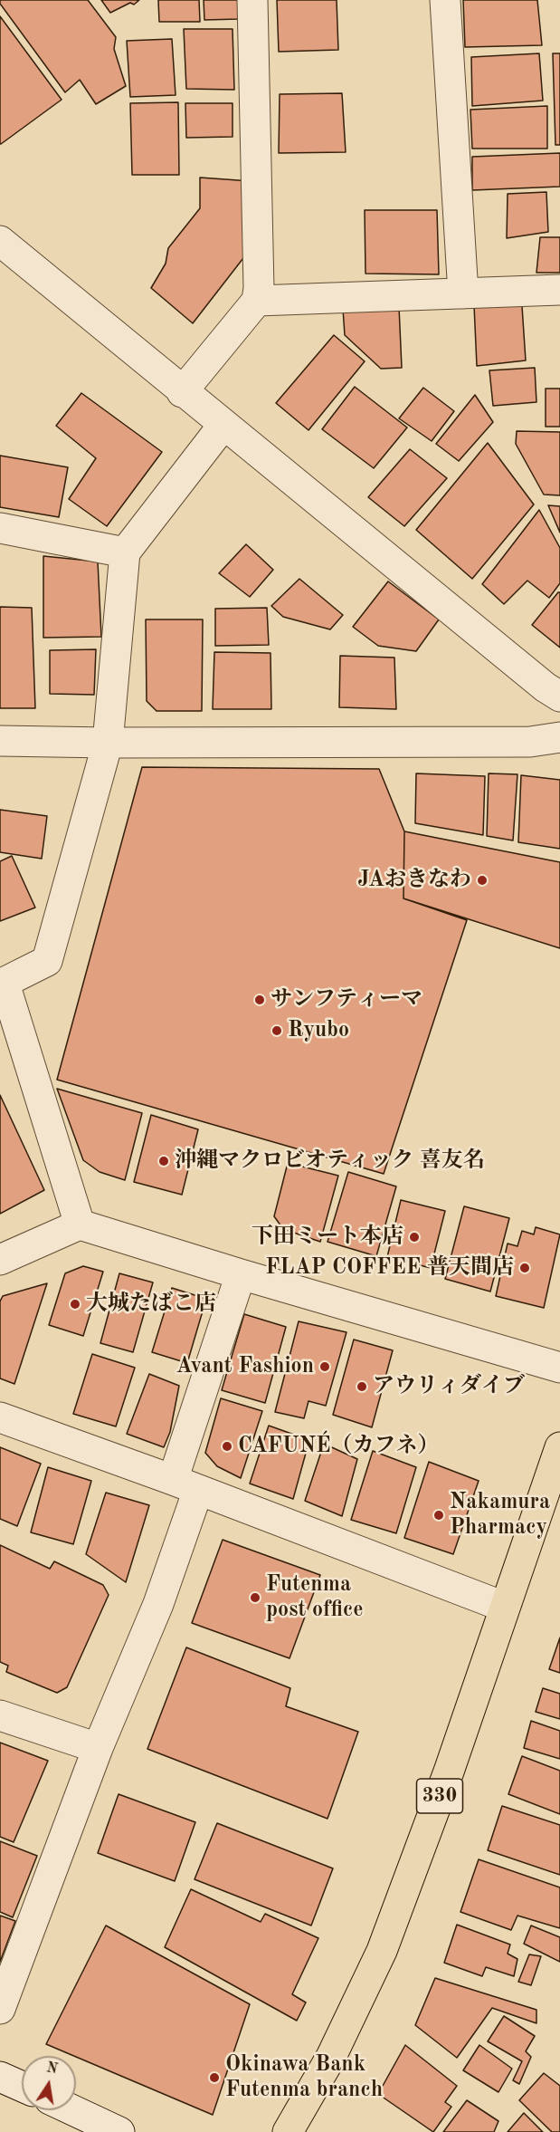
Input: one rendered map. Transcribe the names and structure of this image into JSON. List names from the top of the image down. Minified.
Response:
{"streets":{"highway":["330"]},"places":["JAおきなわ","サンフティーマ","Ryubo","沖縄マクロビオティック 喜友名","下田ミート本店","FLAP COFFEE 普天間店","大城たばこ店","Avant Fashion","アウリィダイブ","CAFUNÉ（カフネ）","Nakamura Pharmacy","Futenma post office","Okinawa Bank Futenma branch"],"north":"top"}
